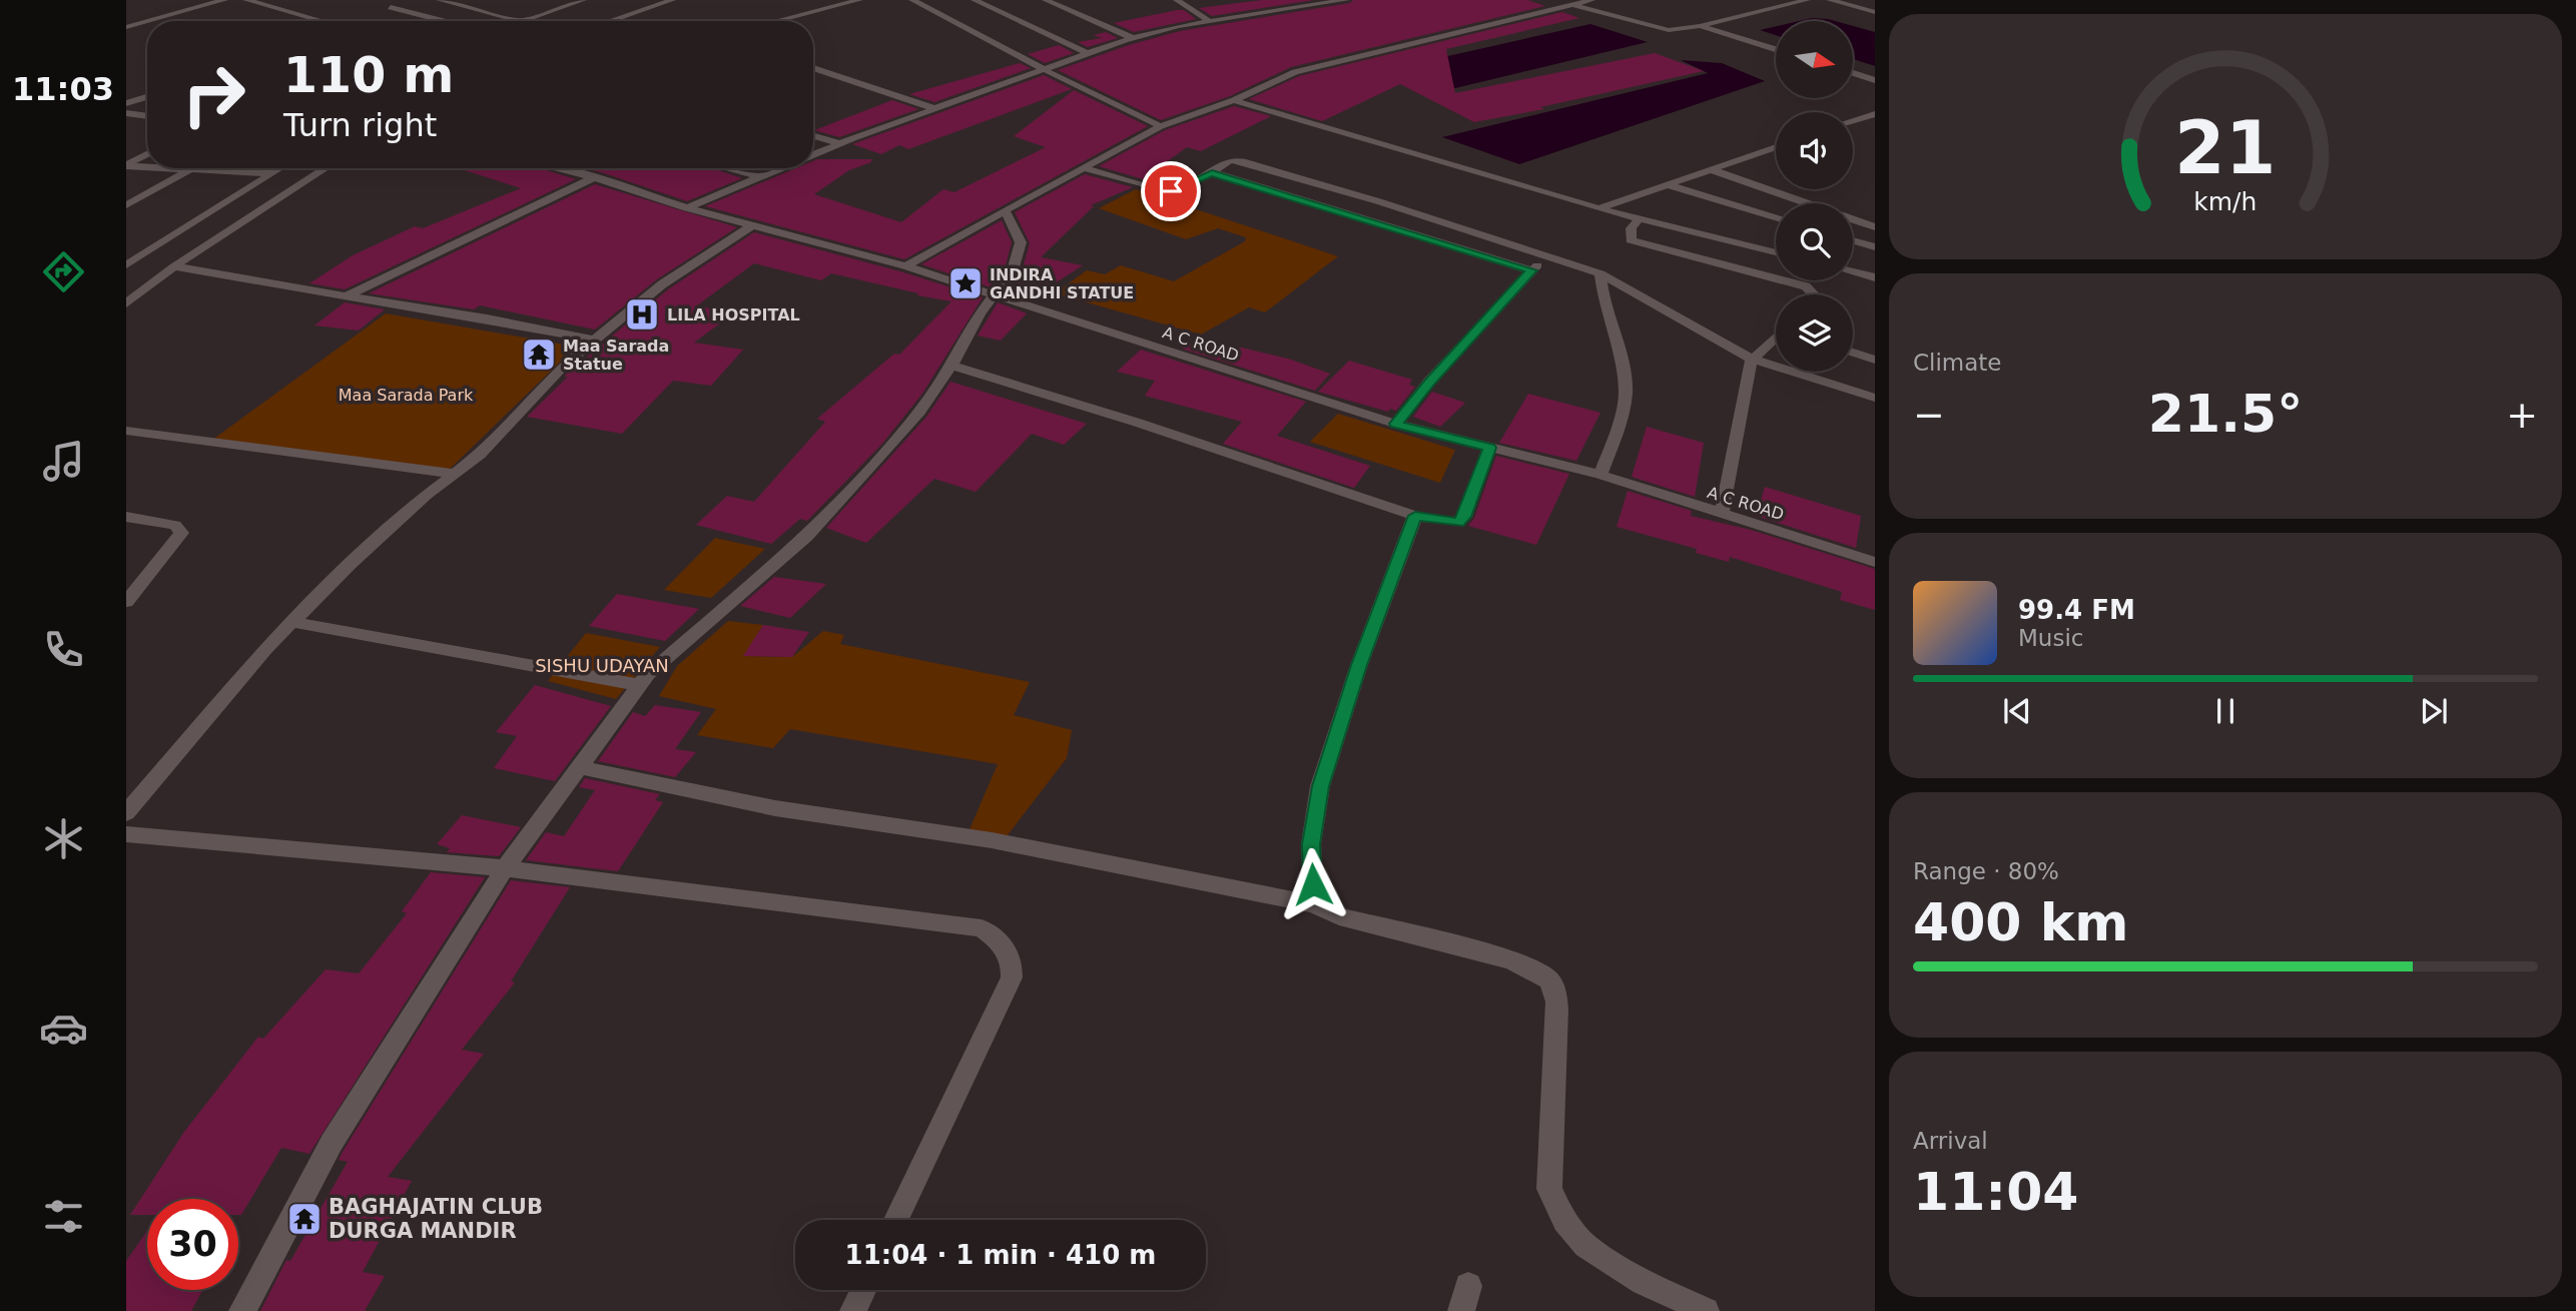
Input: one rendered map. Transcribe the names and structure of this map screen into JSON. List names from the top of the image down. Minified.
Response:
{"streets":{"street":["A C ROAD"]},"parks":["Maa Sarada Park","SISHU UDAYAN"],"places":{"place":["INDIRA GANDHI STATUE"],"hospital":["LILA HOSPITAL"],"temple":["Maa Sarada Statue","BAGHAJATIN CLUB DURGA MANDIR"]},"north":"right","page":{"tabs":"11:03","turn":["110 m","Turn right"],"tile":["Climate",["Range · 80%","400 km"],["Arrival","11:04"]],"heat":["−","21.5°","+"],"song":["99.4 FM","Music"],"limit":"30","trip":"11:04 · 1 min · 410 m","gauge":["21","km/h"]}}
